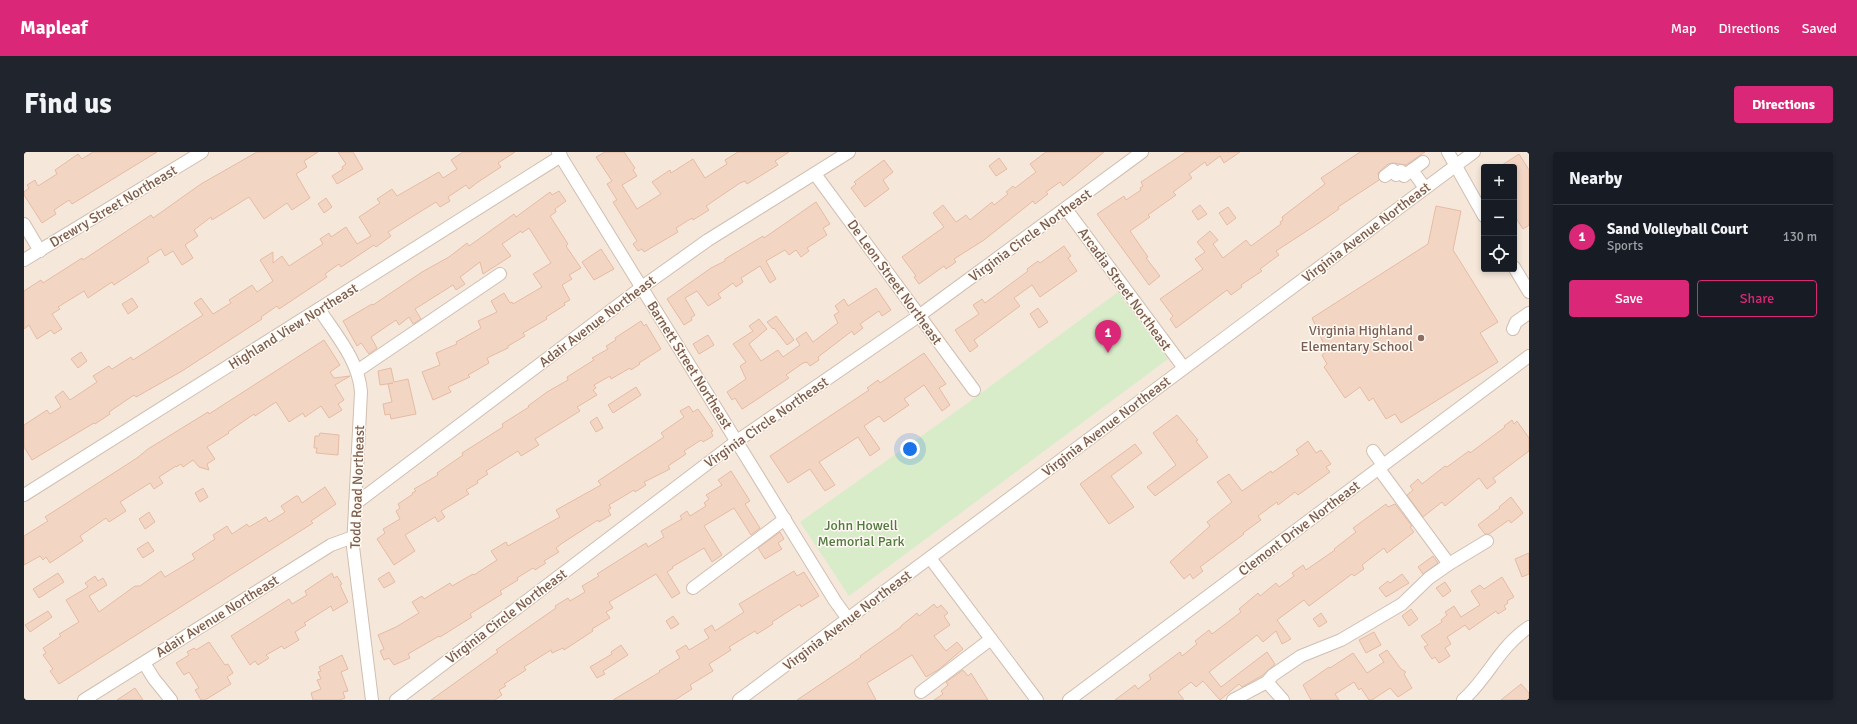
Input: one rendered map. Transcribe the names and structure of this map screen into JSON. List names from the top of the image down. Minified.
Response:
{"streets":{"street":["Drewry Street Northeast","Virginia Avenue Northeast","Virginia Circle Northeast","De Leon Street Northeast","Arcadia Street Northeast","Adair Avenue Northeast","Highland View Northeast","Barnett Street Northeast","Todd Road Northeast","Clemont Drive Northeast"]},"crossings":[["Virginia Avenue Northeast","Arcadia Street Northeast"],["Virginia Avenue Northeast","Barnett Street Northeast"],["Virginia Circle Northeast","De Leon Street Northeast"],["Virginia Circle Northeast","Arcadia Street Northeast"],["Virginia Circle Northeast","Barnett Street Northeast"],["De Leon Street Northeast","Adair Avenue Northeast"],["Adair Avenue Northeast","Barnett Street Northeast"],["Adair Avenue Northeast","Todd Road Northeast"],["Highland View Northeast","Barnett Street Northeast"],["Highland View Northeast","Todd Road Northeast"]],"parks":["John Howell Memorial Park"],"places":["Virginia Highland Elementary School"],"page":{"header":"Mapleaf","nav":["Map","Directions","Saved"],"buttons":["Directions",["Save","Share"]],"title":"Find us","heading":"Nearby","map_buttons":["+","−"],"list":[{"mark":"1","name":"Sand Volleyball Court","note":"Sports","value":"130 m"}],"pins":"1"}}
